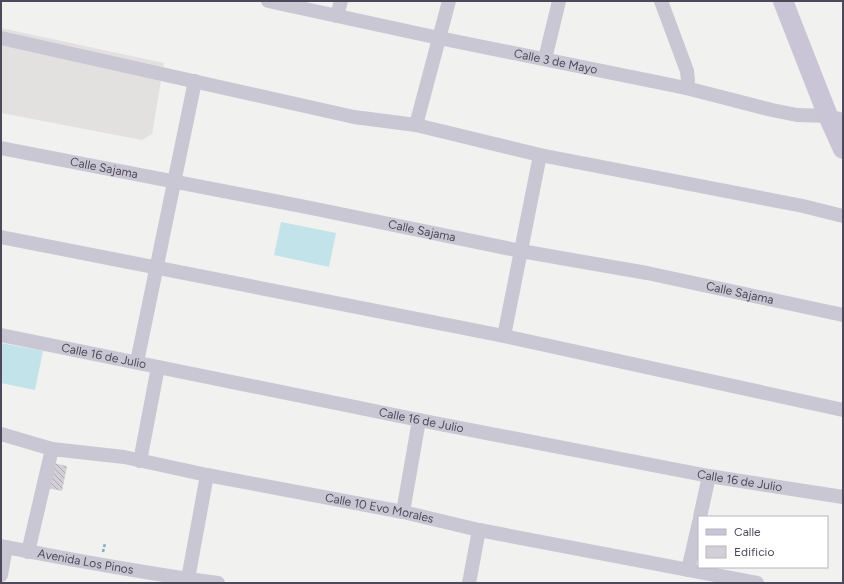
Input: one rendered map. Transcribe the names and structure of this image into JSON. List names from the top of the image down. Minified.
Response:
{"streets":{"street":["Calle 3 de Mayo","Calle Sajama","Calle 16 de Julio","Calle 10 Evo Morales","Avenida Los Pinos"]},"legend":["Calle","Edificio"]}
